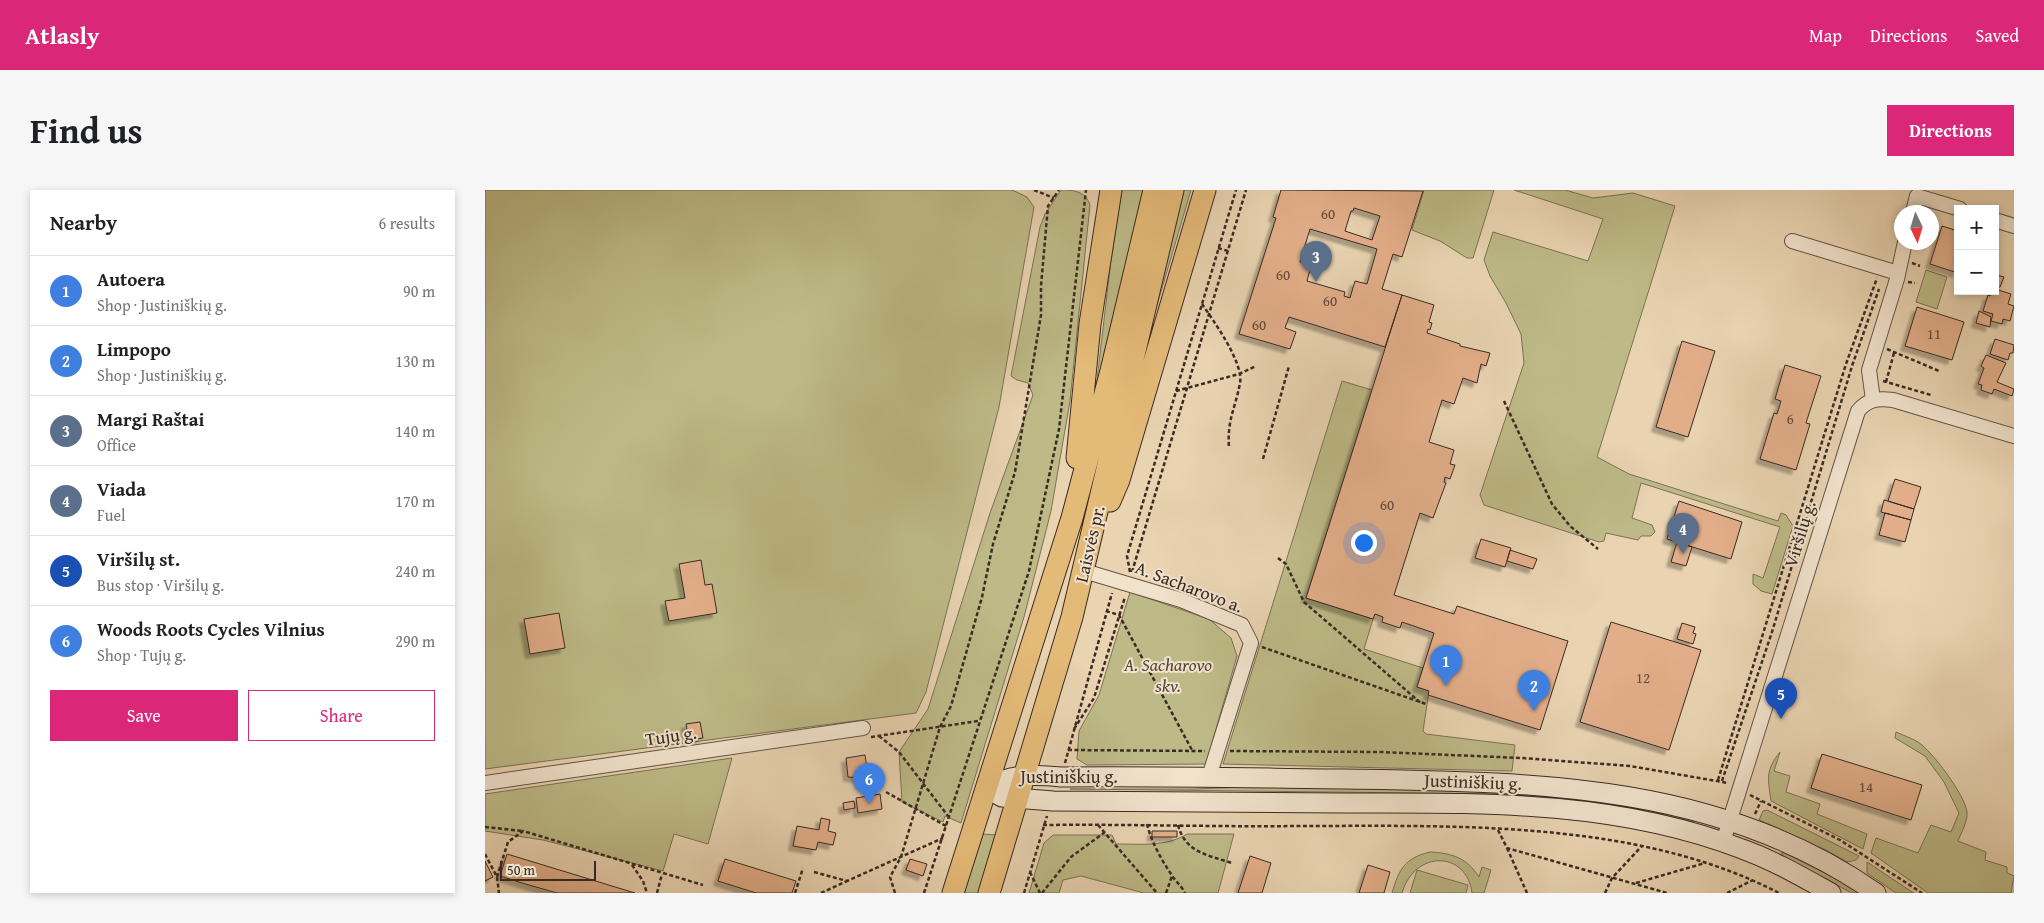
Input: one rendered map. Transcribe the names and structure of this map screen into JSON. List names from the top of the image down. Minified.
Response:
{"streets":{"main road":["Laisvės pr.","Justiniškių g."],"street":["Viršilų g.","A. Sacharovo a.","Tujų g."]},"crossings":[["Viršilų g.","Justiniškių g."],["Laisvės pr.","A. Sacharovo a."],["Laisvės pr.","Justiniškių g."]],"parks":["A. Sacharovo skv."],"house_numbers":["60","60","60","60","11","6","60","12","14"],"scale_bar":"50 m","north":"bottom","page":{"header":"Atlasly","nav":["Map","Directions","Saved"],"title":"Find us","buttons":["Directions",["Save","Share"]],"heading":["Nearby","6 results"],"map_buttons":["+","−"],"pins":["3","4","1","2","5","6"],"list":[{"mark":"1","name":"Autoera","note":"Shop · Justiniškių g.","value":"90 m"},{"mark":"2","name":"Limpopo","note":"Shop · Justiniškių g.","value":"130 m"},{"mark":"3","name":"Margi Raštai","note":"Office","value":"140 m"},{"mark":"4","name":"Viada","note":"Fuel","value":"170 m"},{"mark":"5","name":"Viršilų st.","note":"Bus stop · Viršilų g.","value":"240 m"},{"mark":"6","name":"Woods Roots Cycles Vilnius","note":"Shop · Tujų g.","value":"290 m"}],"scale":"50 m"}}
